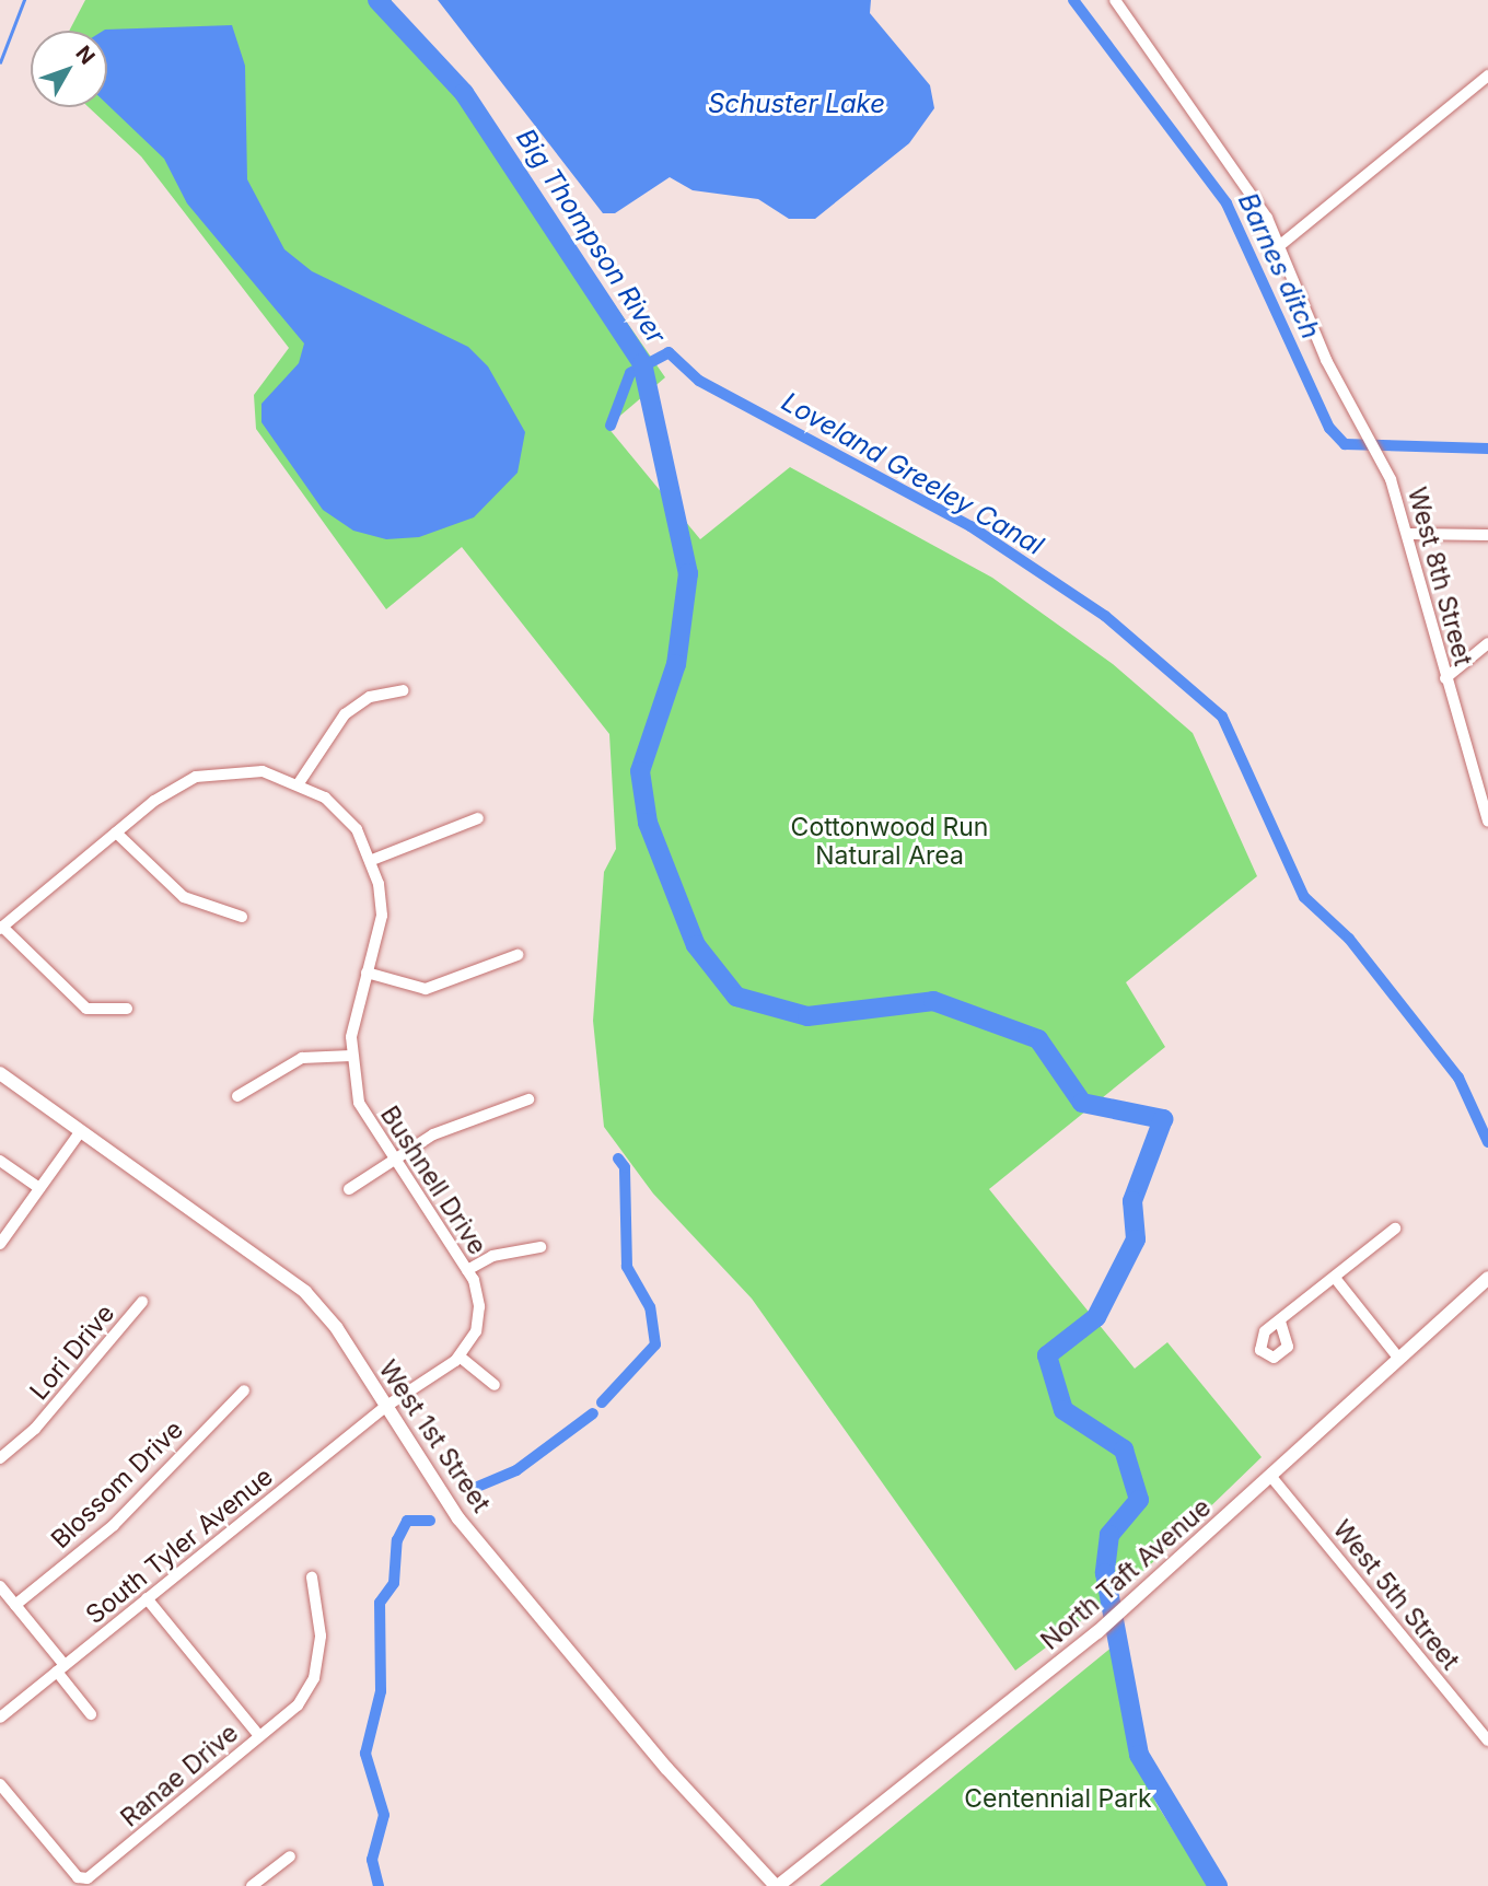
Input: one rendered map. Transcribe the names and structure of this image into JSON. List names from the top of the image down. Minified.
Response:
{"streets":{"main road":["West 1st Street","North Taft Avenue"],"street":["West 8th Street","Bushnell Drive","Lori Drive","Blossom Drive","South Tyler Avenue","West 5th Street","Ranae Drive"]},"crossings":[["West 1st Street","South Tyler Avenue"],["West 1st Street","North Taft Avenue"],["North Taft Avenue","West 5th Street"]],"water":["Schuster Lake","Big Thompson River","Barnes ditch","Loveland Greeley Canal"],"parks":["Cottonwood Run Natural Area","Centennial Park"],"north":"top right"}
